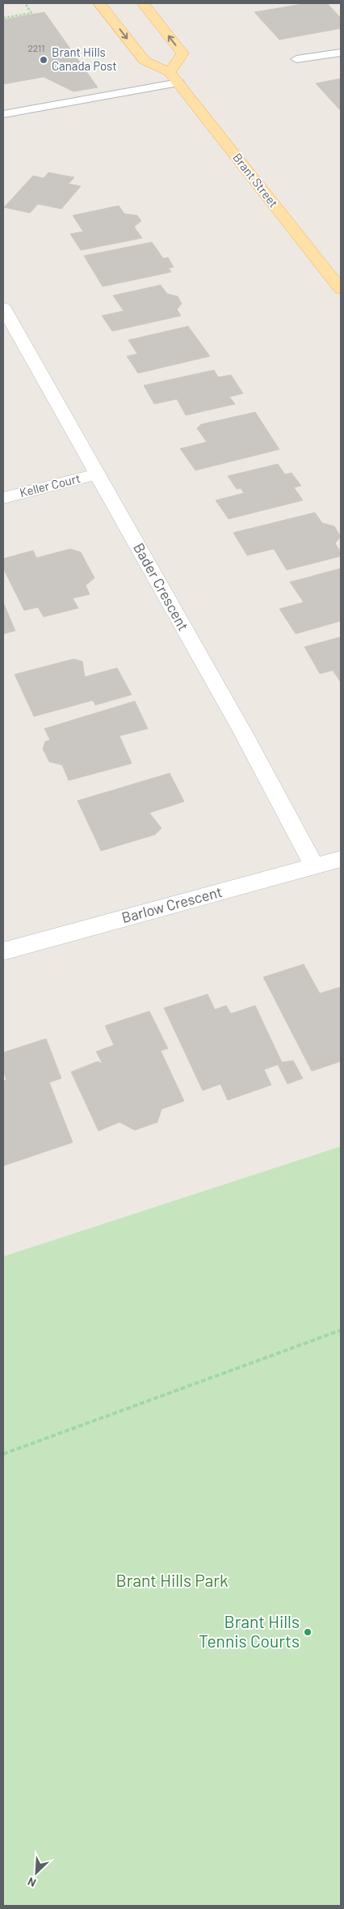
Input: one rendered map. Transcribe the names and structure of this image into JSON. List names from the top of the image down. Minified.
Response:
{"streets":{"main road":["Brant Street"],"street":["Keller Court","Bader Crescent","Barlow Crescent"]},"crossings":[["Keller Court","Bader Crescent"],["Bader Crescent","Barlow Crescent"]],"parks":["Brant Hills Park"],"places":["Brant Hills Canada Post","Brant Hills Tennis Courts"],"house_numbers":["2211"],"north":"bottom left"}
